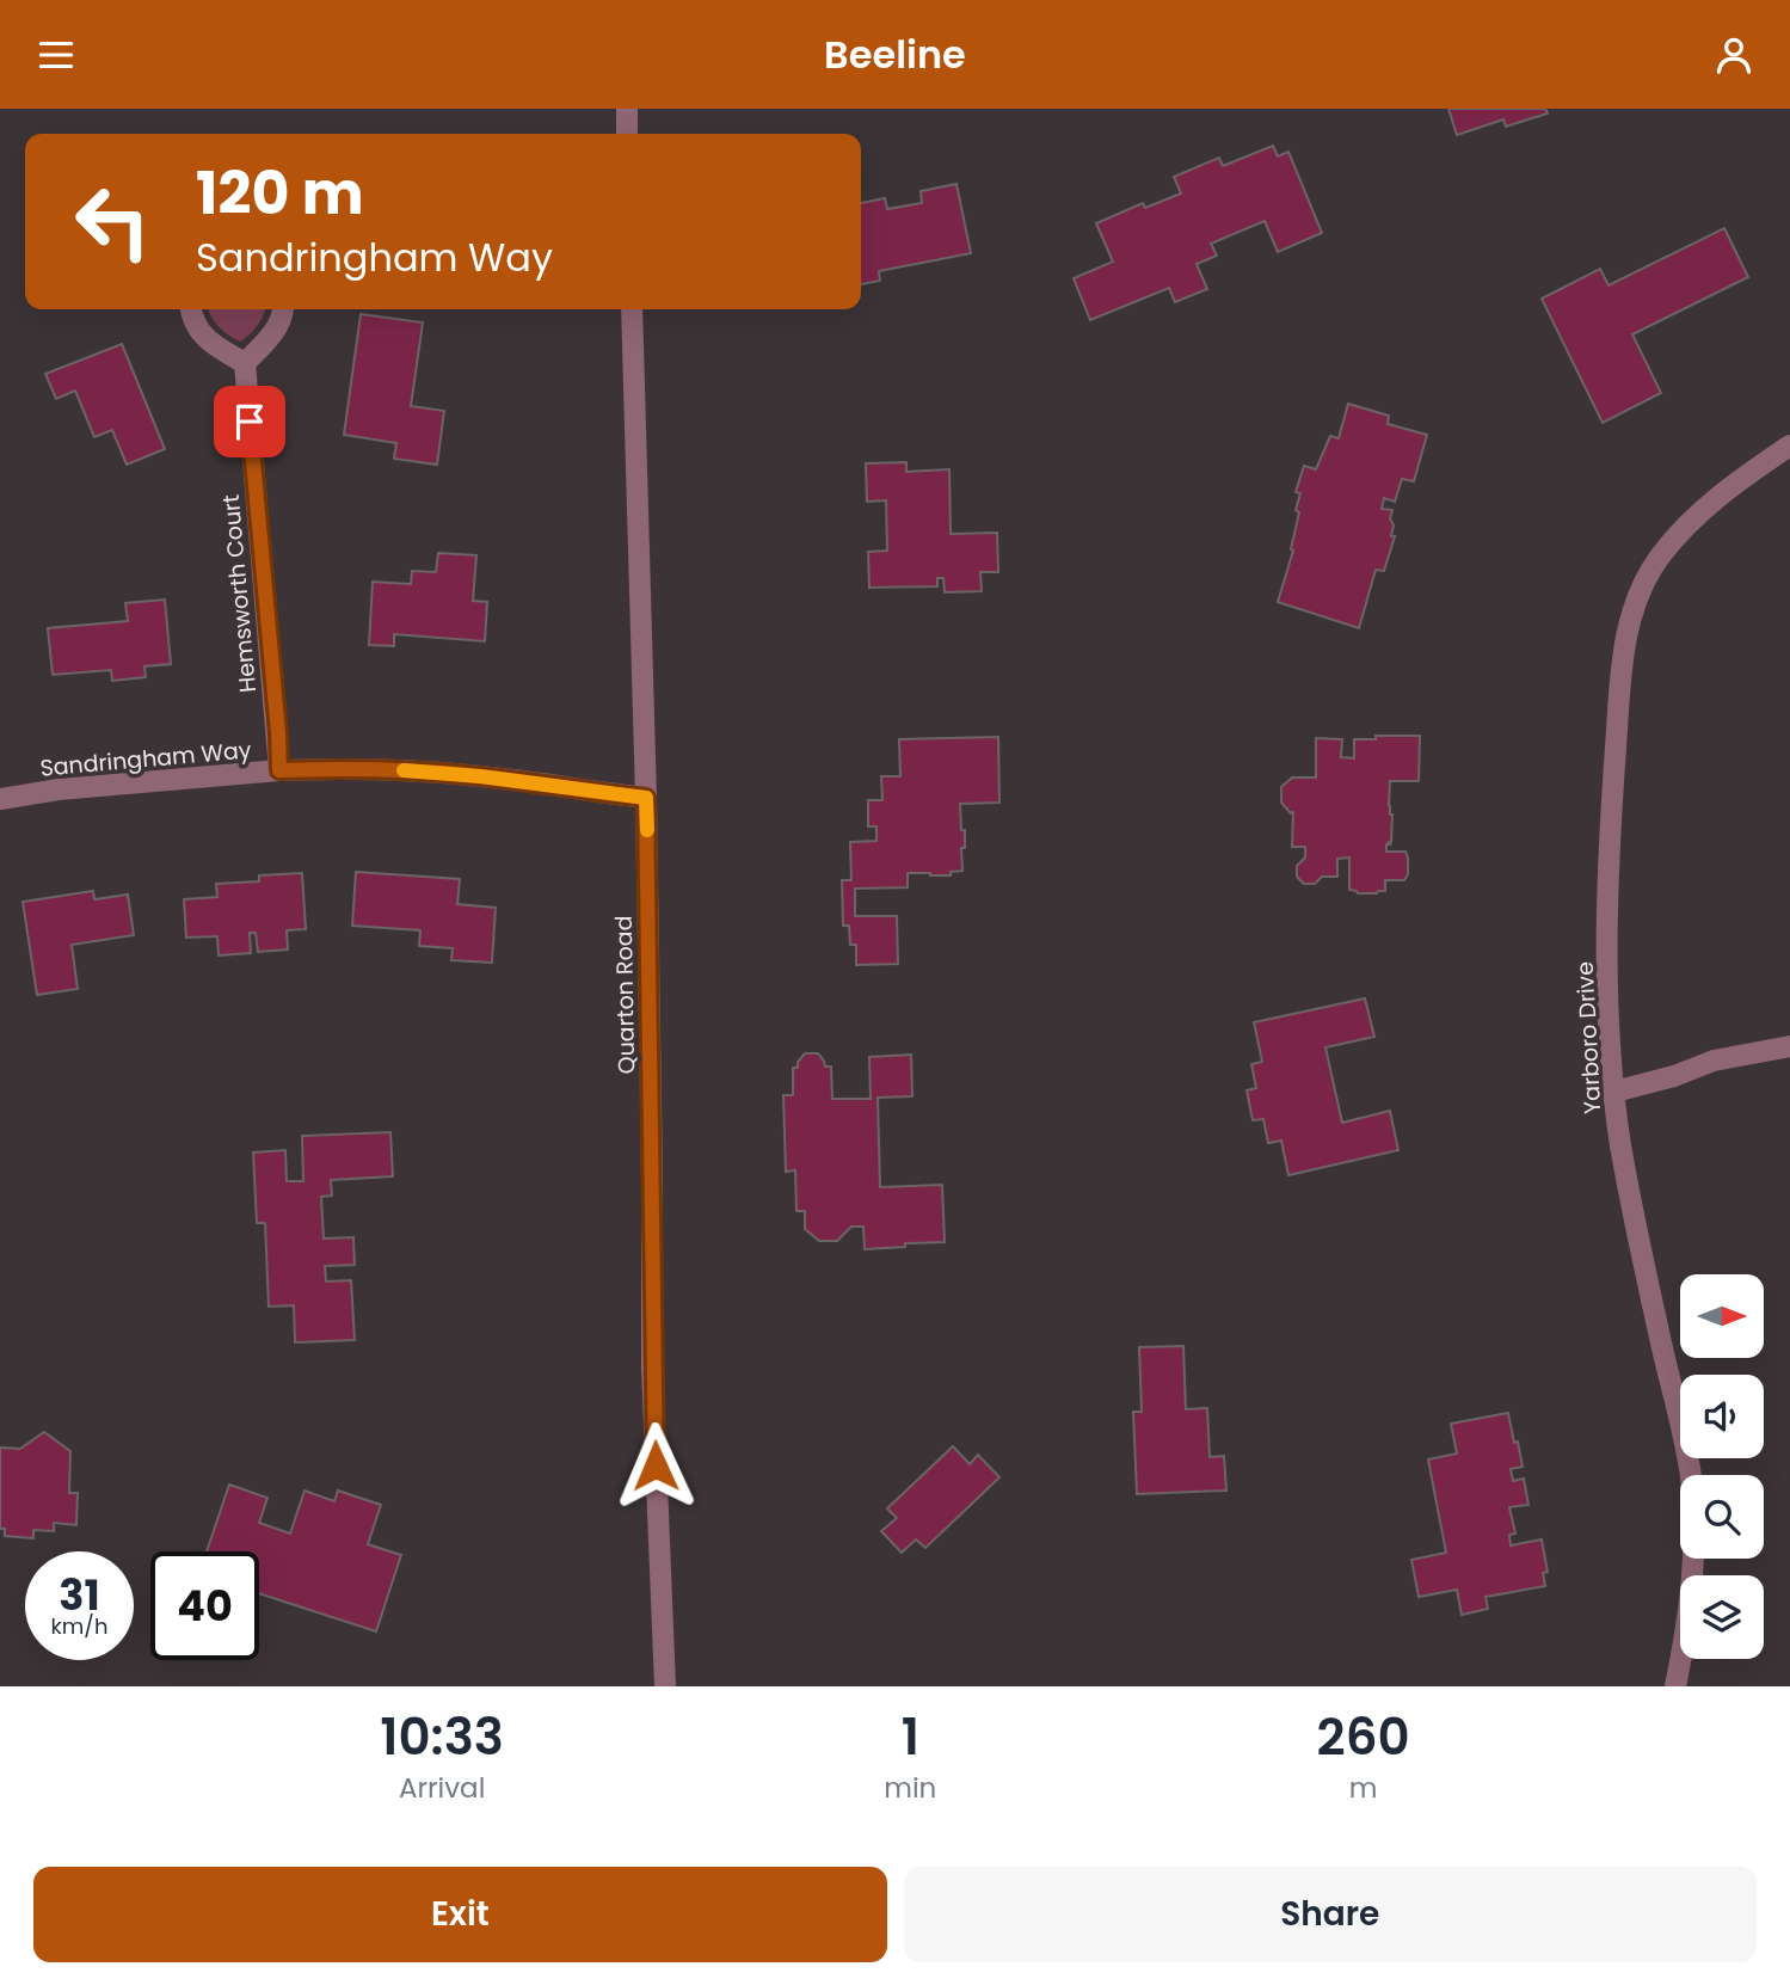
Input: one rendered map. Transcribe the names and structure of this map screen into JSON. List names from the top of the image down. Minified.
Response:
{"streets":{"street":["Hemsworth Court","Sandringham Way","Quarton Road","Yarboro Drive"]},"crossings":[["Hemsworth Court","Sandringham Way"],["Sandringham Way","Quarton Road"]],"north":"right","page":{"header":"Beeline","turn":["120 m","Sandringham Way"],"speed":"31 km/h","limit":"40","eta":["10:33","Arrival","1","min","260","m"],"buttons":["Exit","Share"]}}
